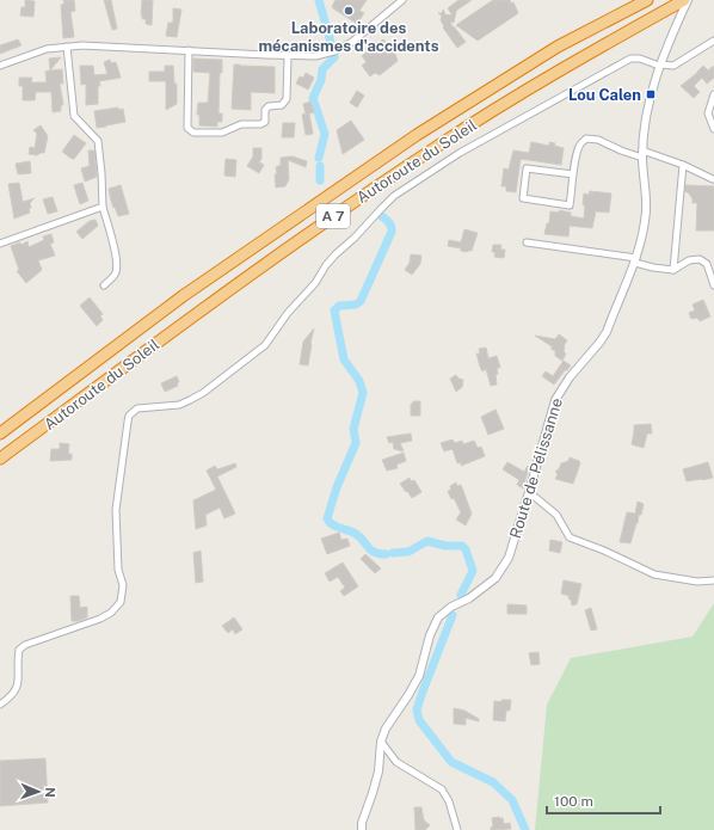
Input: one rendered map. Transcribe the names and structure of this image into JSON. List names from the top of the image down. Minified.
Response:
{"streets":{"highway":["Autoroute du Soleil","A 7"],"street":["Route de Pélissanne"]},"places":{"other":["Laboratoire des mécanismes d'accidents"],"transit":["Lou Calen"]},"scale_bar":"100 m","north":"right"}
